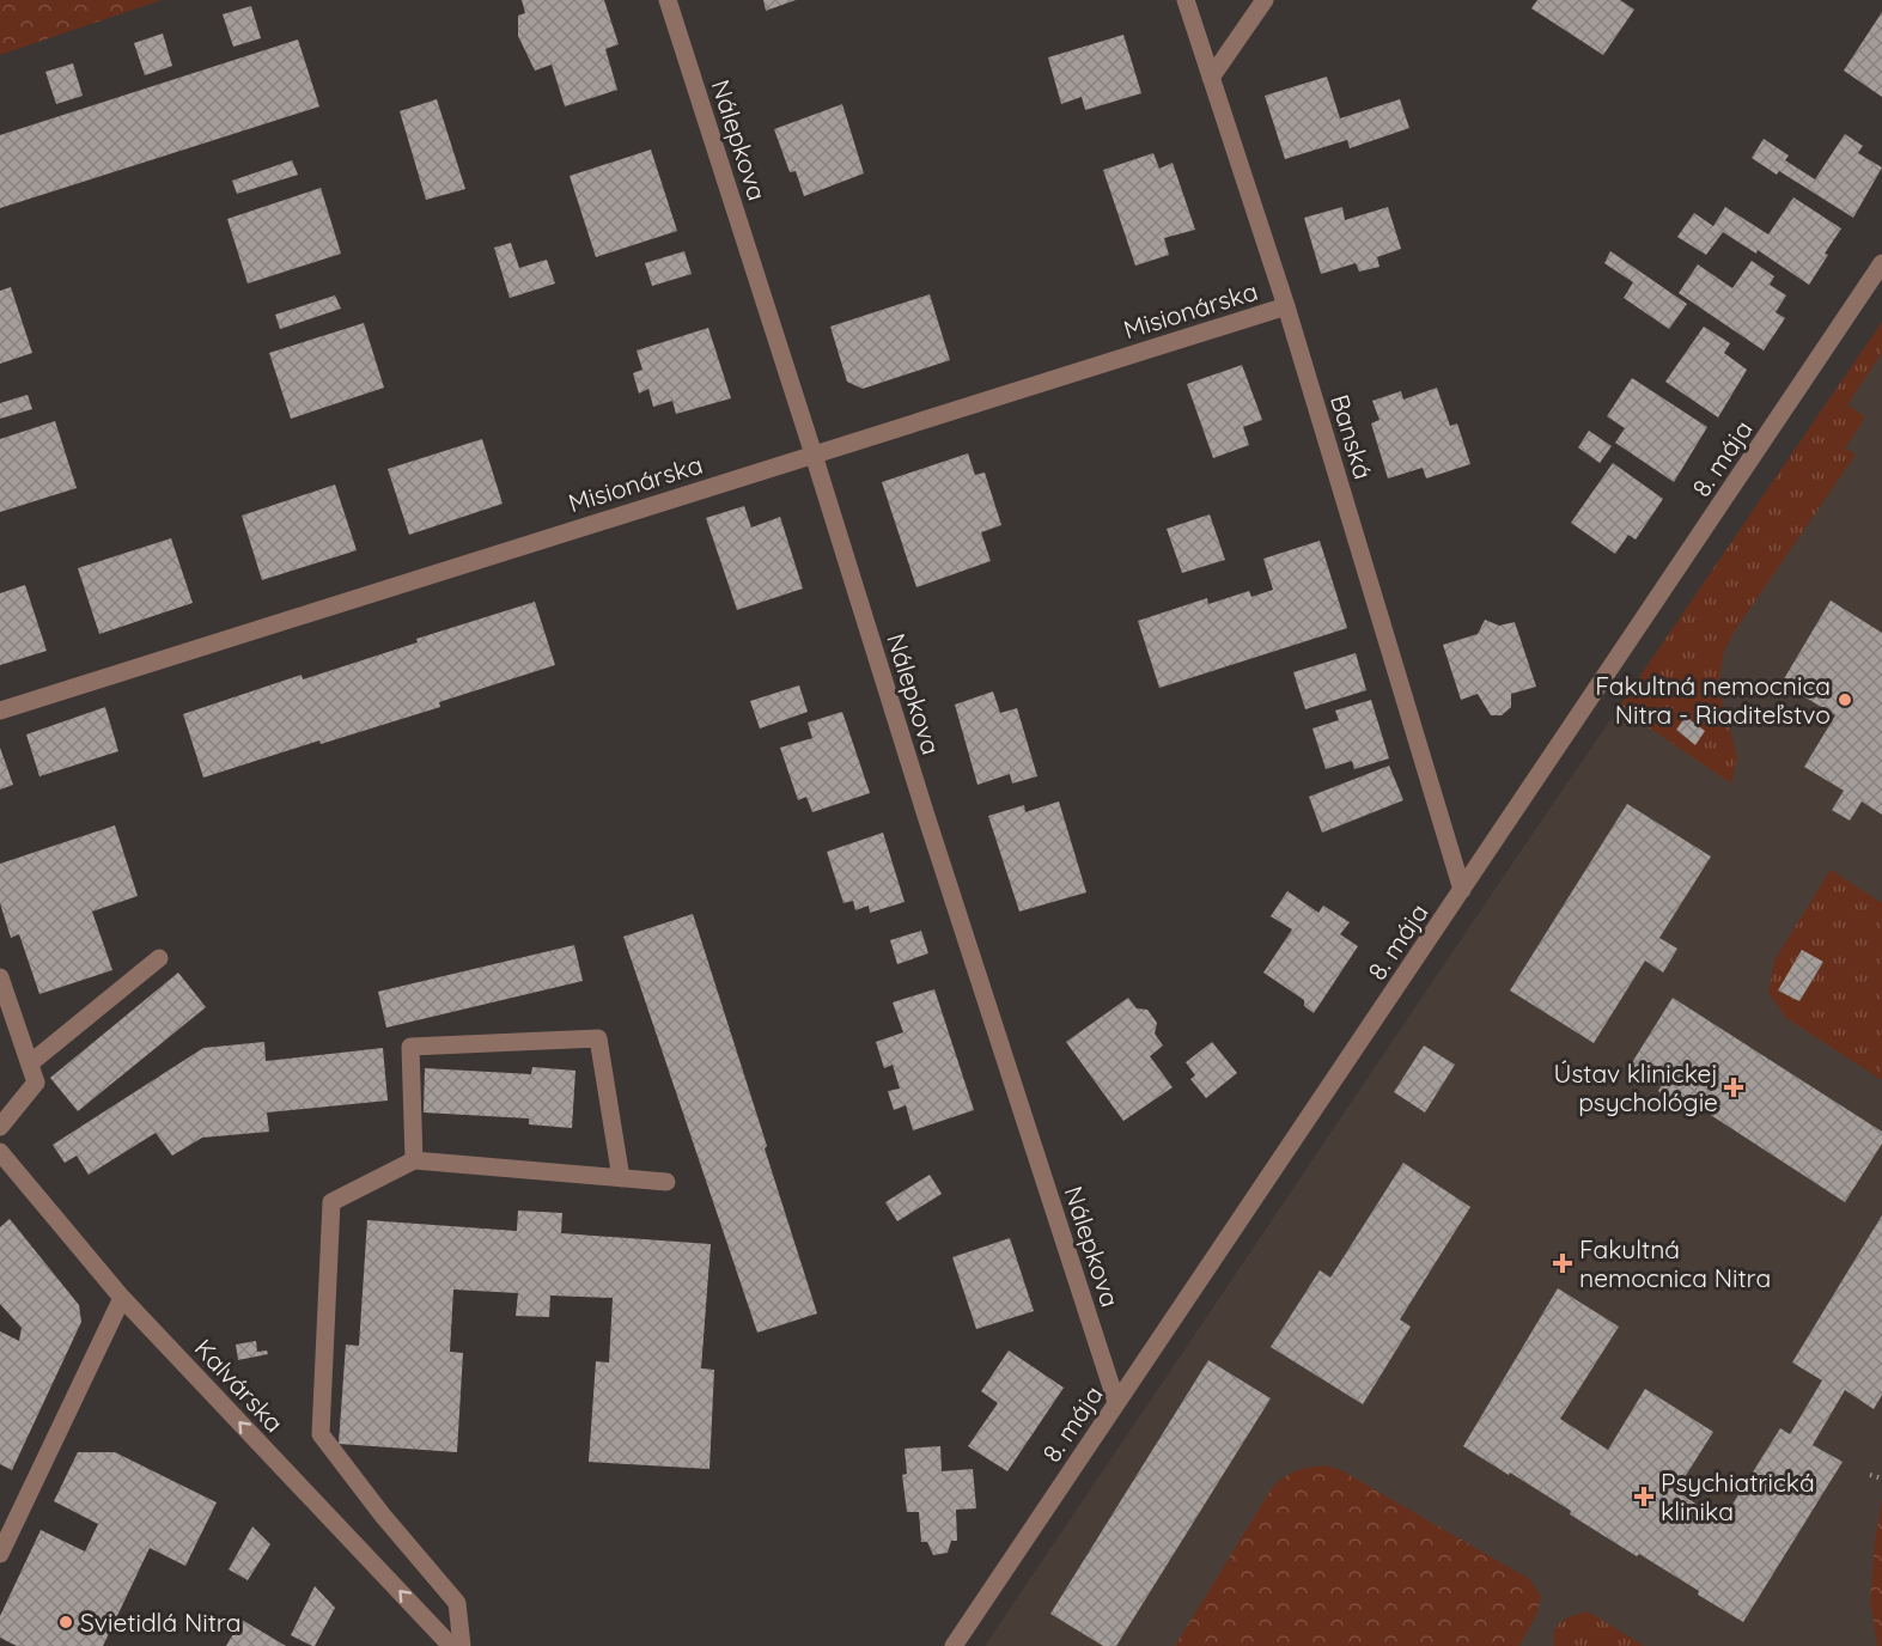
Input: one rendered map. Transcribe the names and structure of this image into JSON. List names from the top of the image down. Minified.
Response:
{"streets":{"street":["Nálepkova","Misionárska","Banská","8. mája","Kalvárska"]},"crossings":[["Nálepkova","Misionárska"],["Nálepkova","8. mája"],["Misionárska","Banská"],["Banská","8. mája"]],"one_way":["Kalvárska"],"places":{"other":["Fakultná nemocnica Nitra - Riaditeľstvo","Svietidlá Nitra"],"health":["Ústav klinickej psychológie","Fakultná nemocnica Nitra","Psychiatrická klinika"]}}
